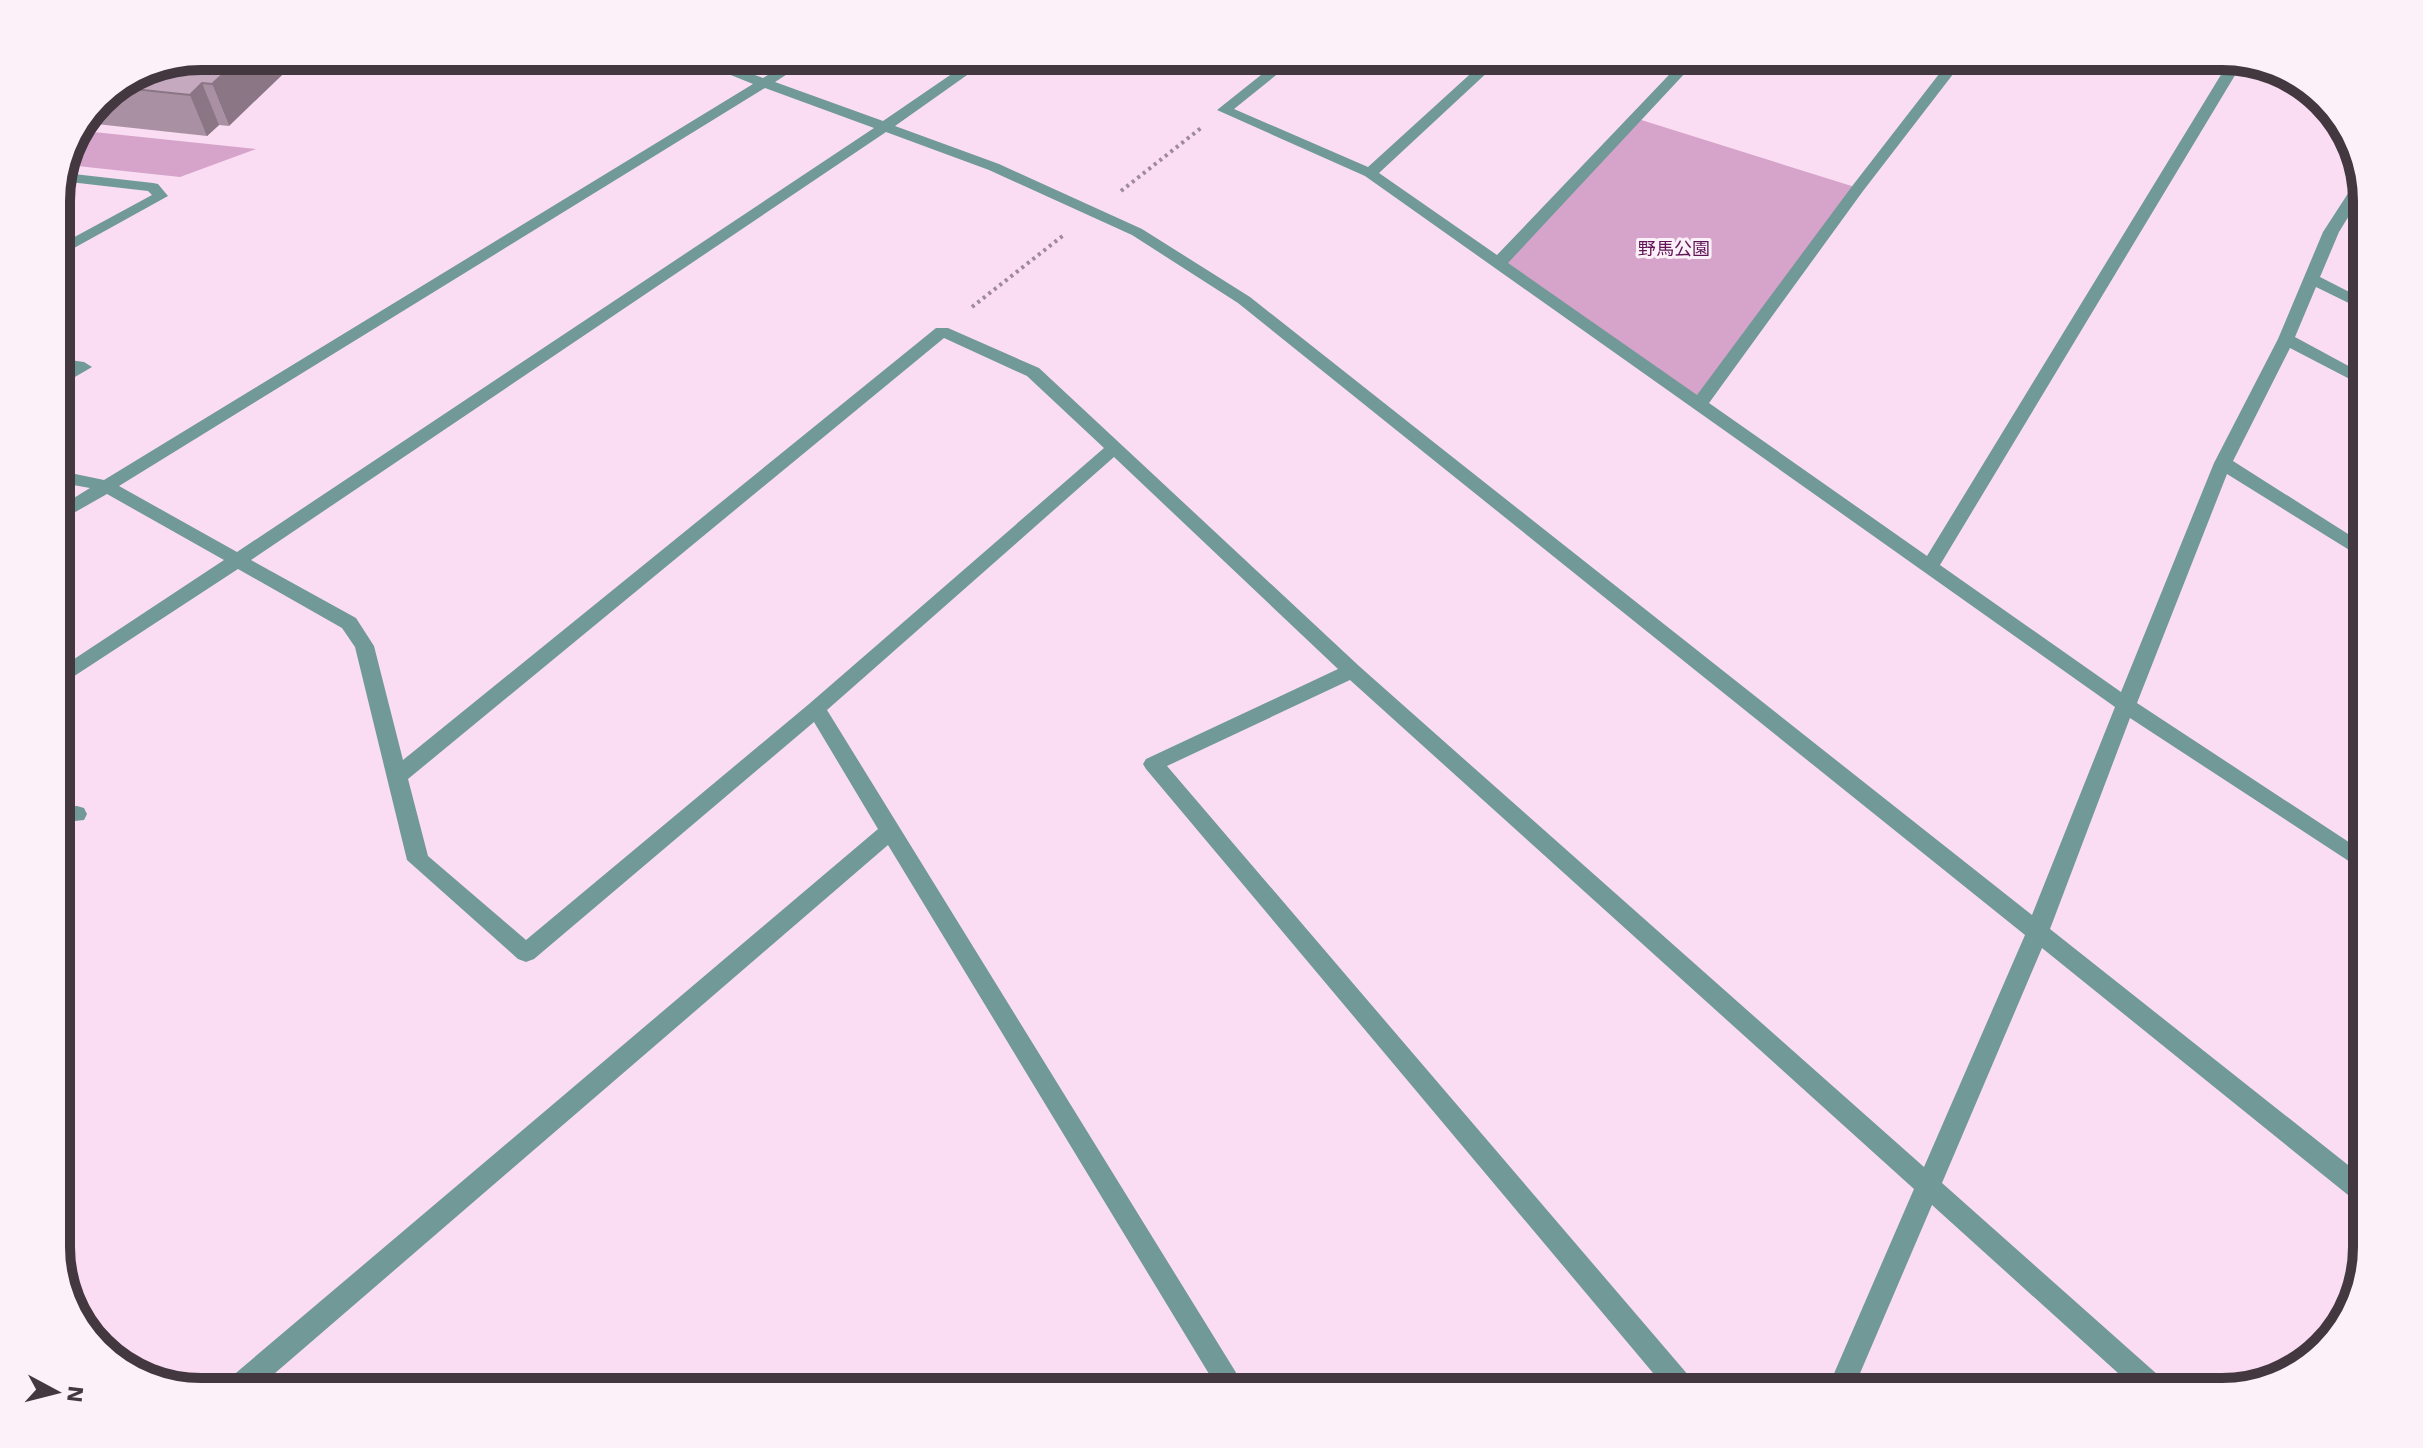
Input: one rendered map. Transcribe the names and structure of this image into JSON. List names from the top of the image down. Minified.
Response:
{"parks":["野馬公園"],"north":"right"}
